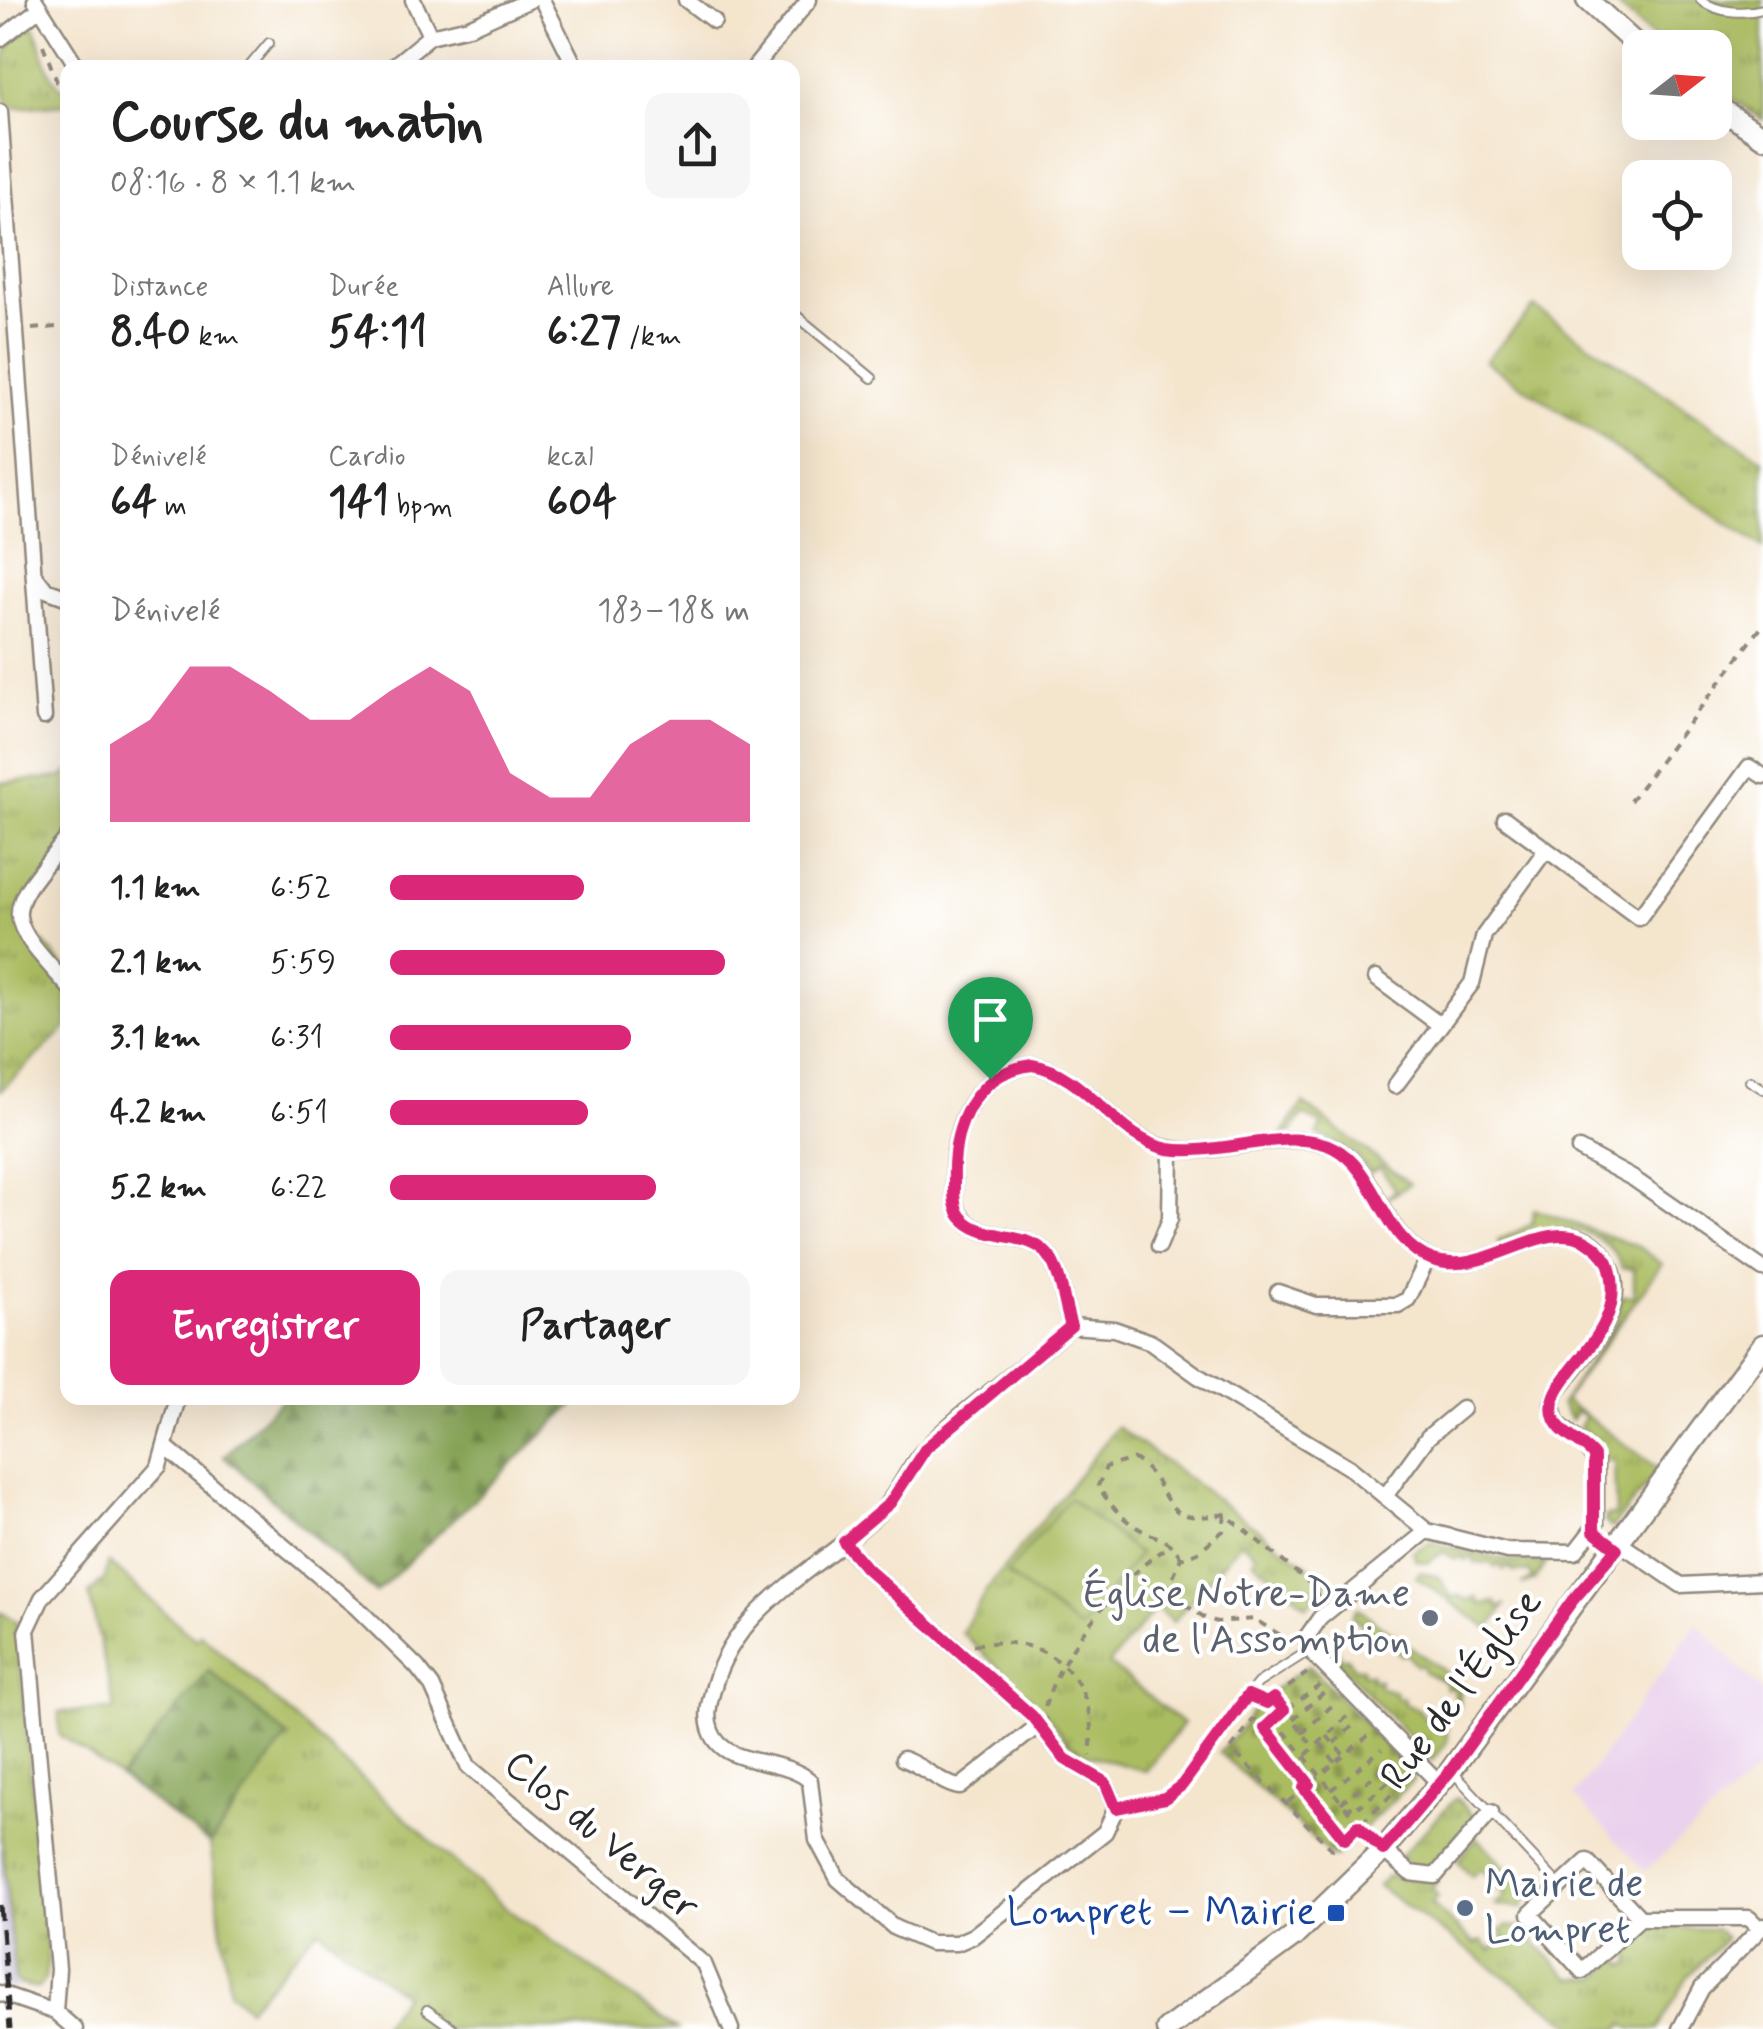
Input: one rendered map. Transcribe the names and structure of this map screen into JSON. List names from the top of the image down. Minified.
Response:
{"streets":{"street":["Rue de l'Église","Clos du Verger"]},"places":{"other":["Église Notre-Dame de l'Assomption","Mairie de Lompret"],"transit":["Lompret – Mairie"]},"north":"right","page":{"heading":["Course du matin","08:16 · 8 × 1.1 km"],"stats":[["Distance","8.40 km"],["Durée","54:11"],["Allure","6:27 /km"],["Dénivelé","64 m"],["Cardio","141 bpm"],["kcal","604"]],"chart":["Dénivelé","183–188 m"],"list":[{"name":"1.1 km","note":"6:52"},{"name":"2.1 km","note":"5:59"},{"name":"3.1 km","note":"6:31"},{"name":"4.2 km","note":"6:51"},{"name":"5.2 km","note":"6:22"}],"buttons":["Enregistrer","Partager"]}}
